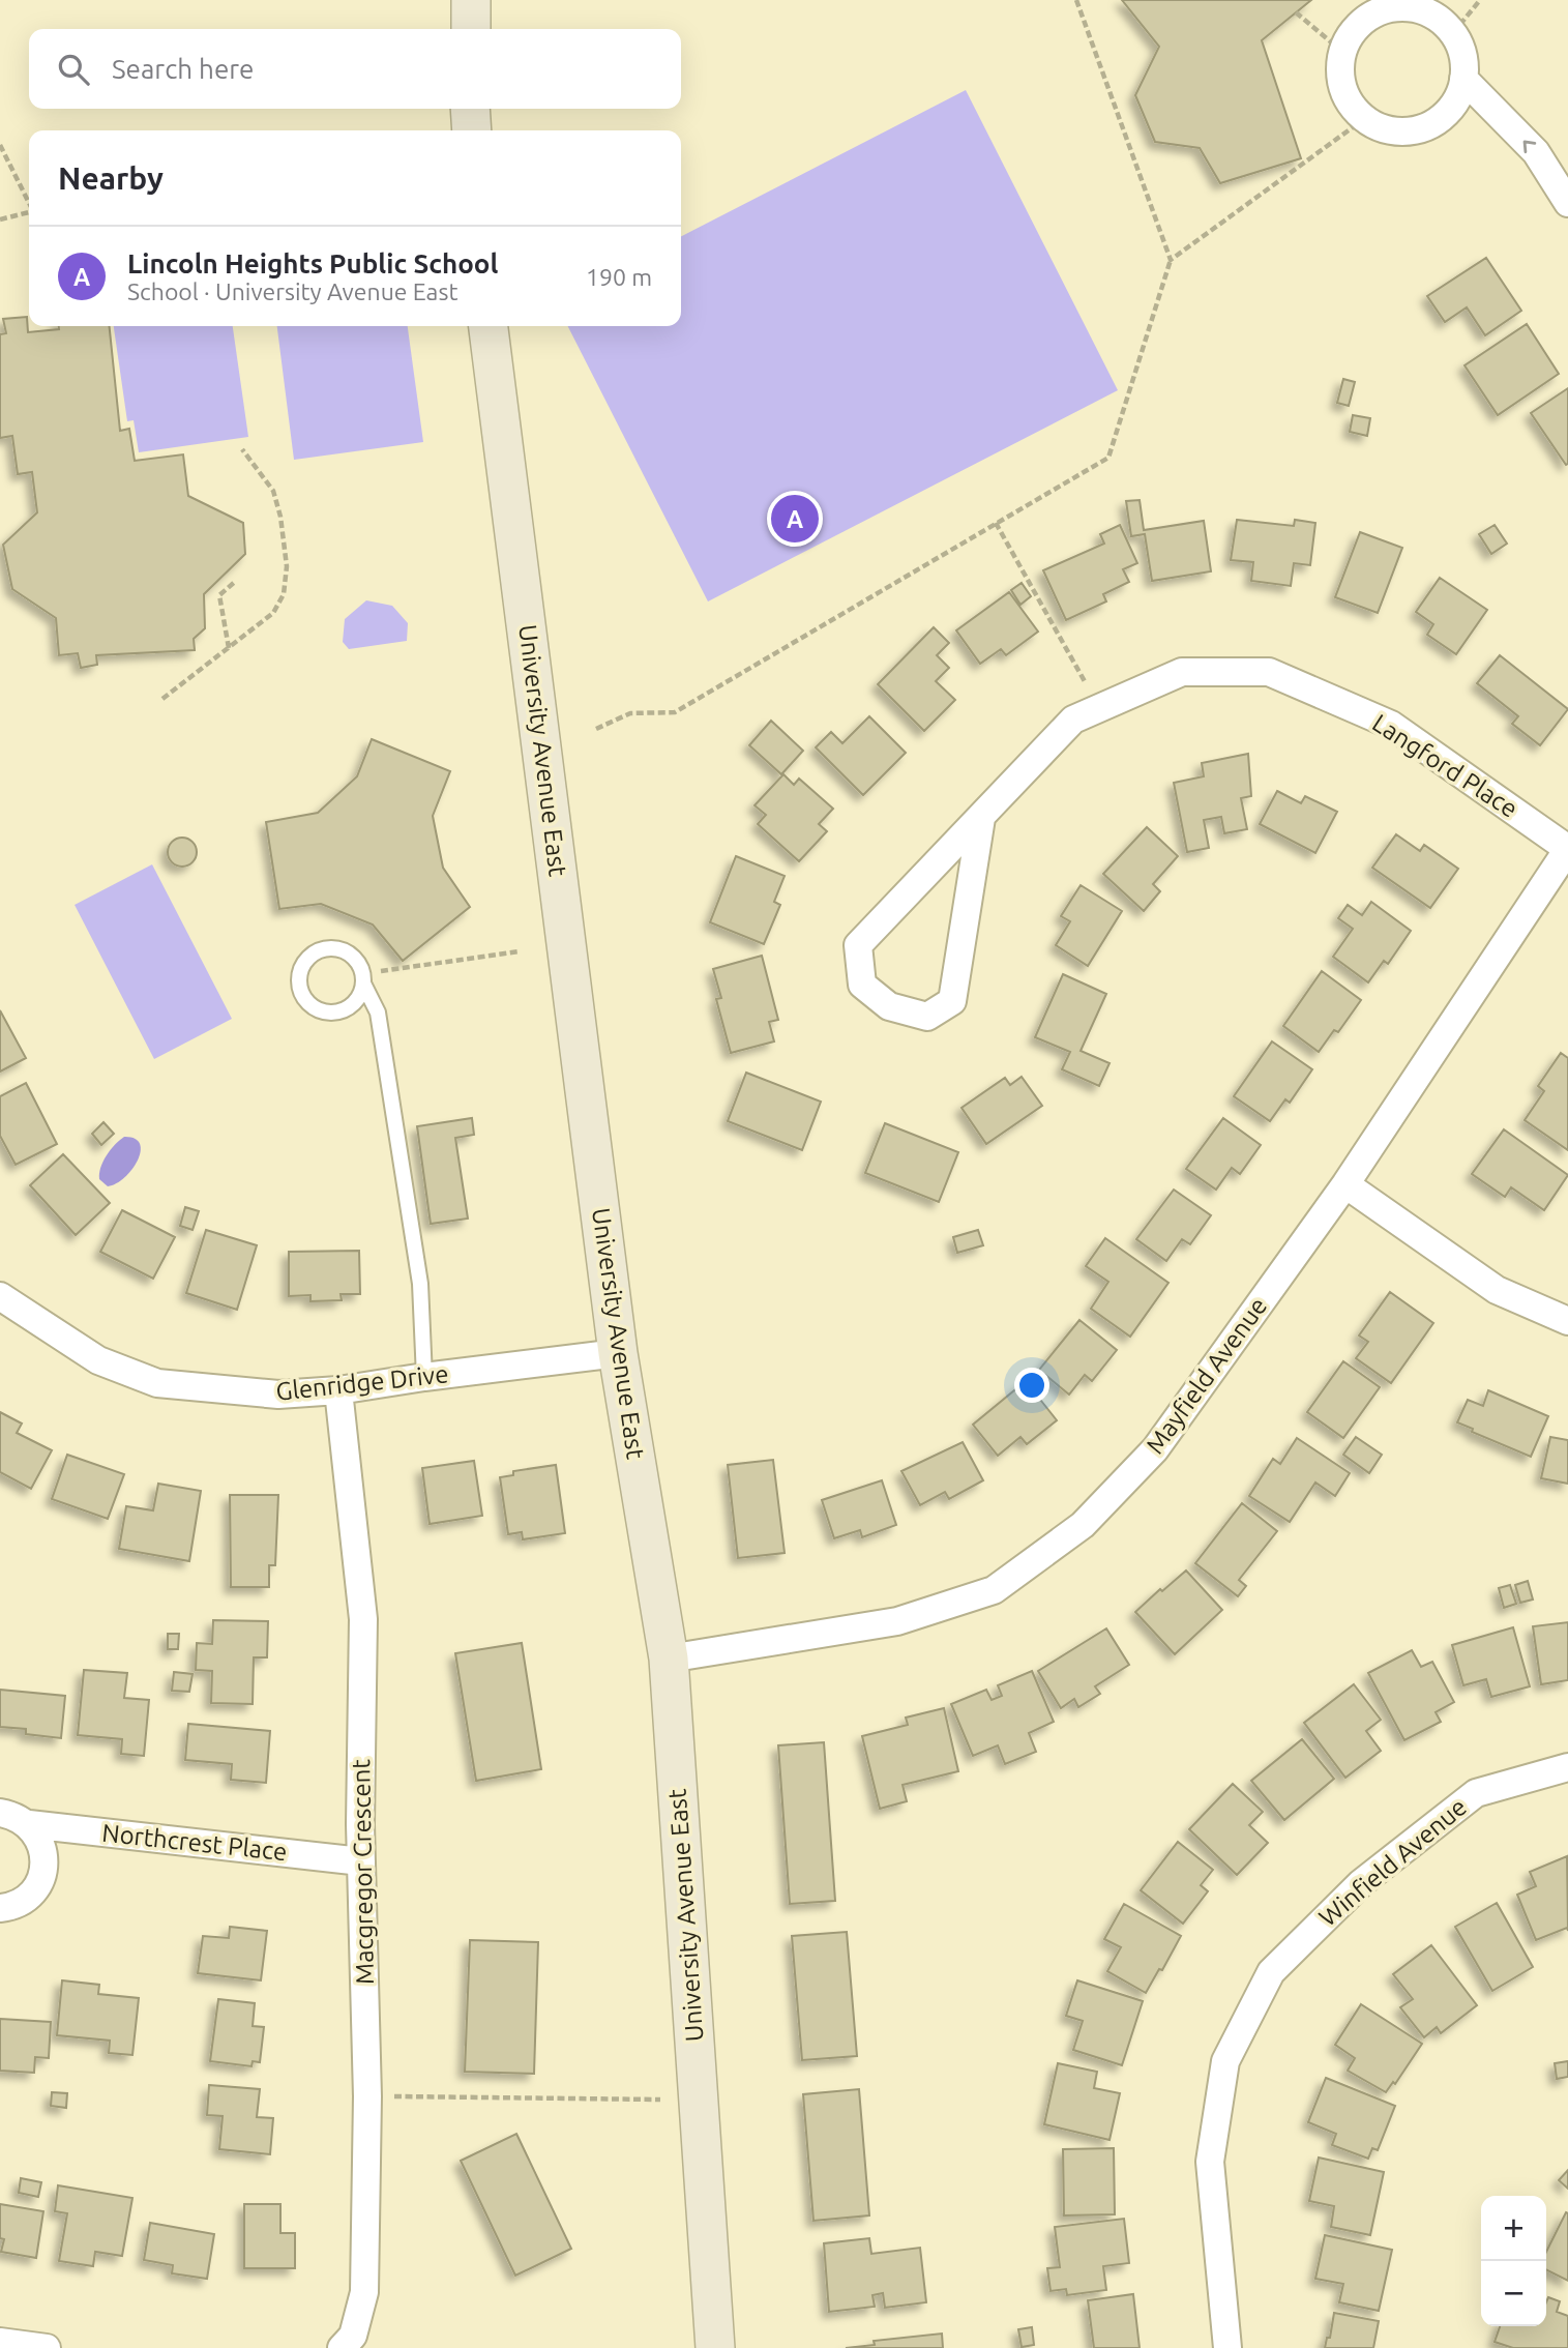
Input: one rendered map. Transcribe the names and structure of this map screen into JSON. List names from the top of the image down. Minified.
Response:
{"streets":{"main road":["University Avenue East"],"street":["Langford Place","Mayfield Avenue","Glenridge Drive","Northcrest Place","Winfield Avenue","Macgregor Crescent"]},"crossings":[["University Avenue East","Mayfield Avenue"],["University Avenue East","Glenridge Drive"],["Langford Place","Mayfield Avenue"],["Glenridge Drive","Macgregor Crescent"],["Northcrest Place","Macgregor Crescent"]],"page":{"search":"Search here","heading":"Nearby","list":[{"mark":"A","name":"Lincoln Heights Public School","note":"School · University Avenue East","value":"190 m"}],"pins":"A","map_buttons":["+","−"]}}
